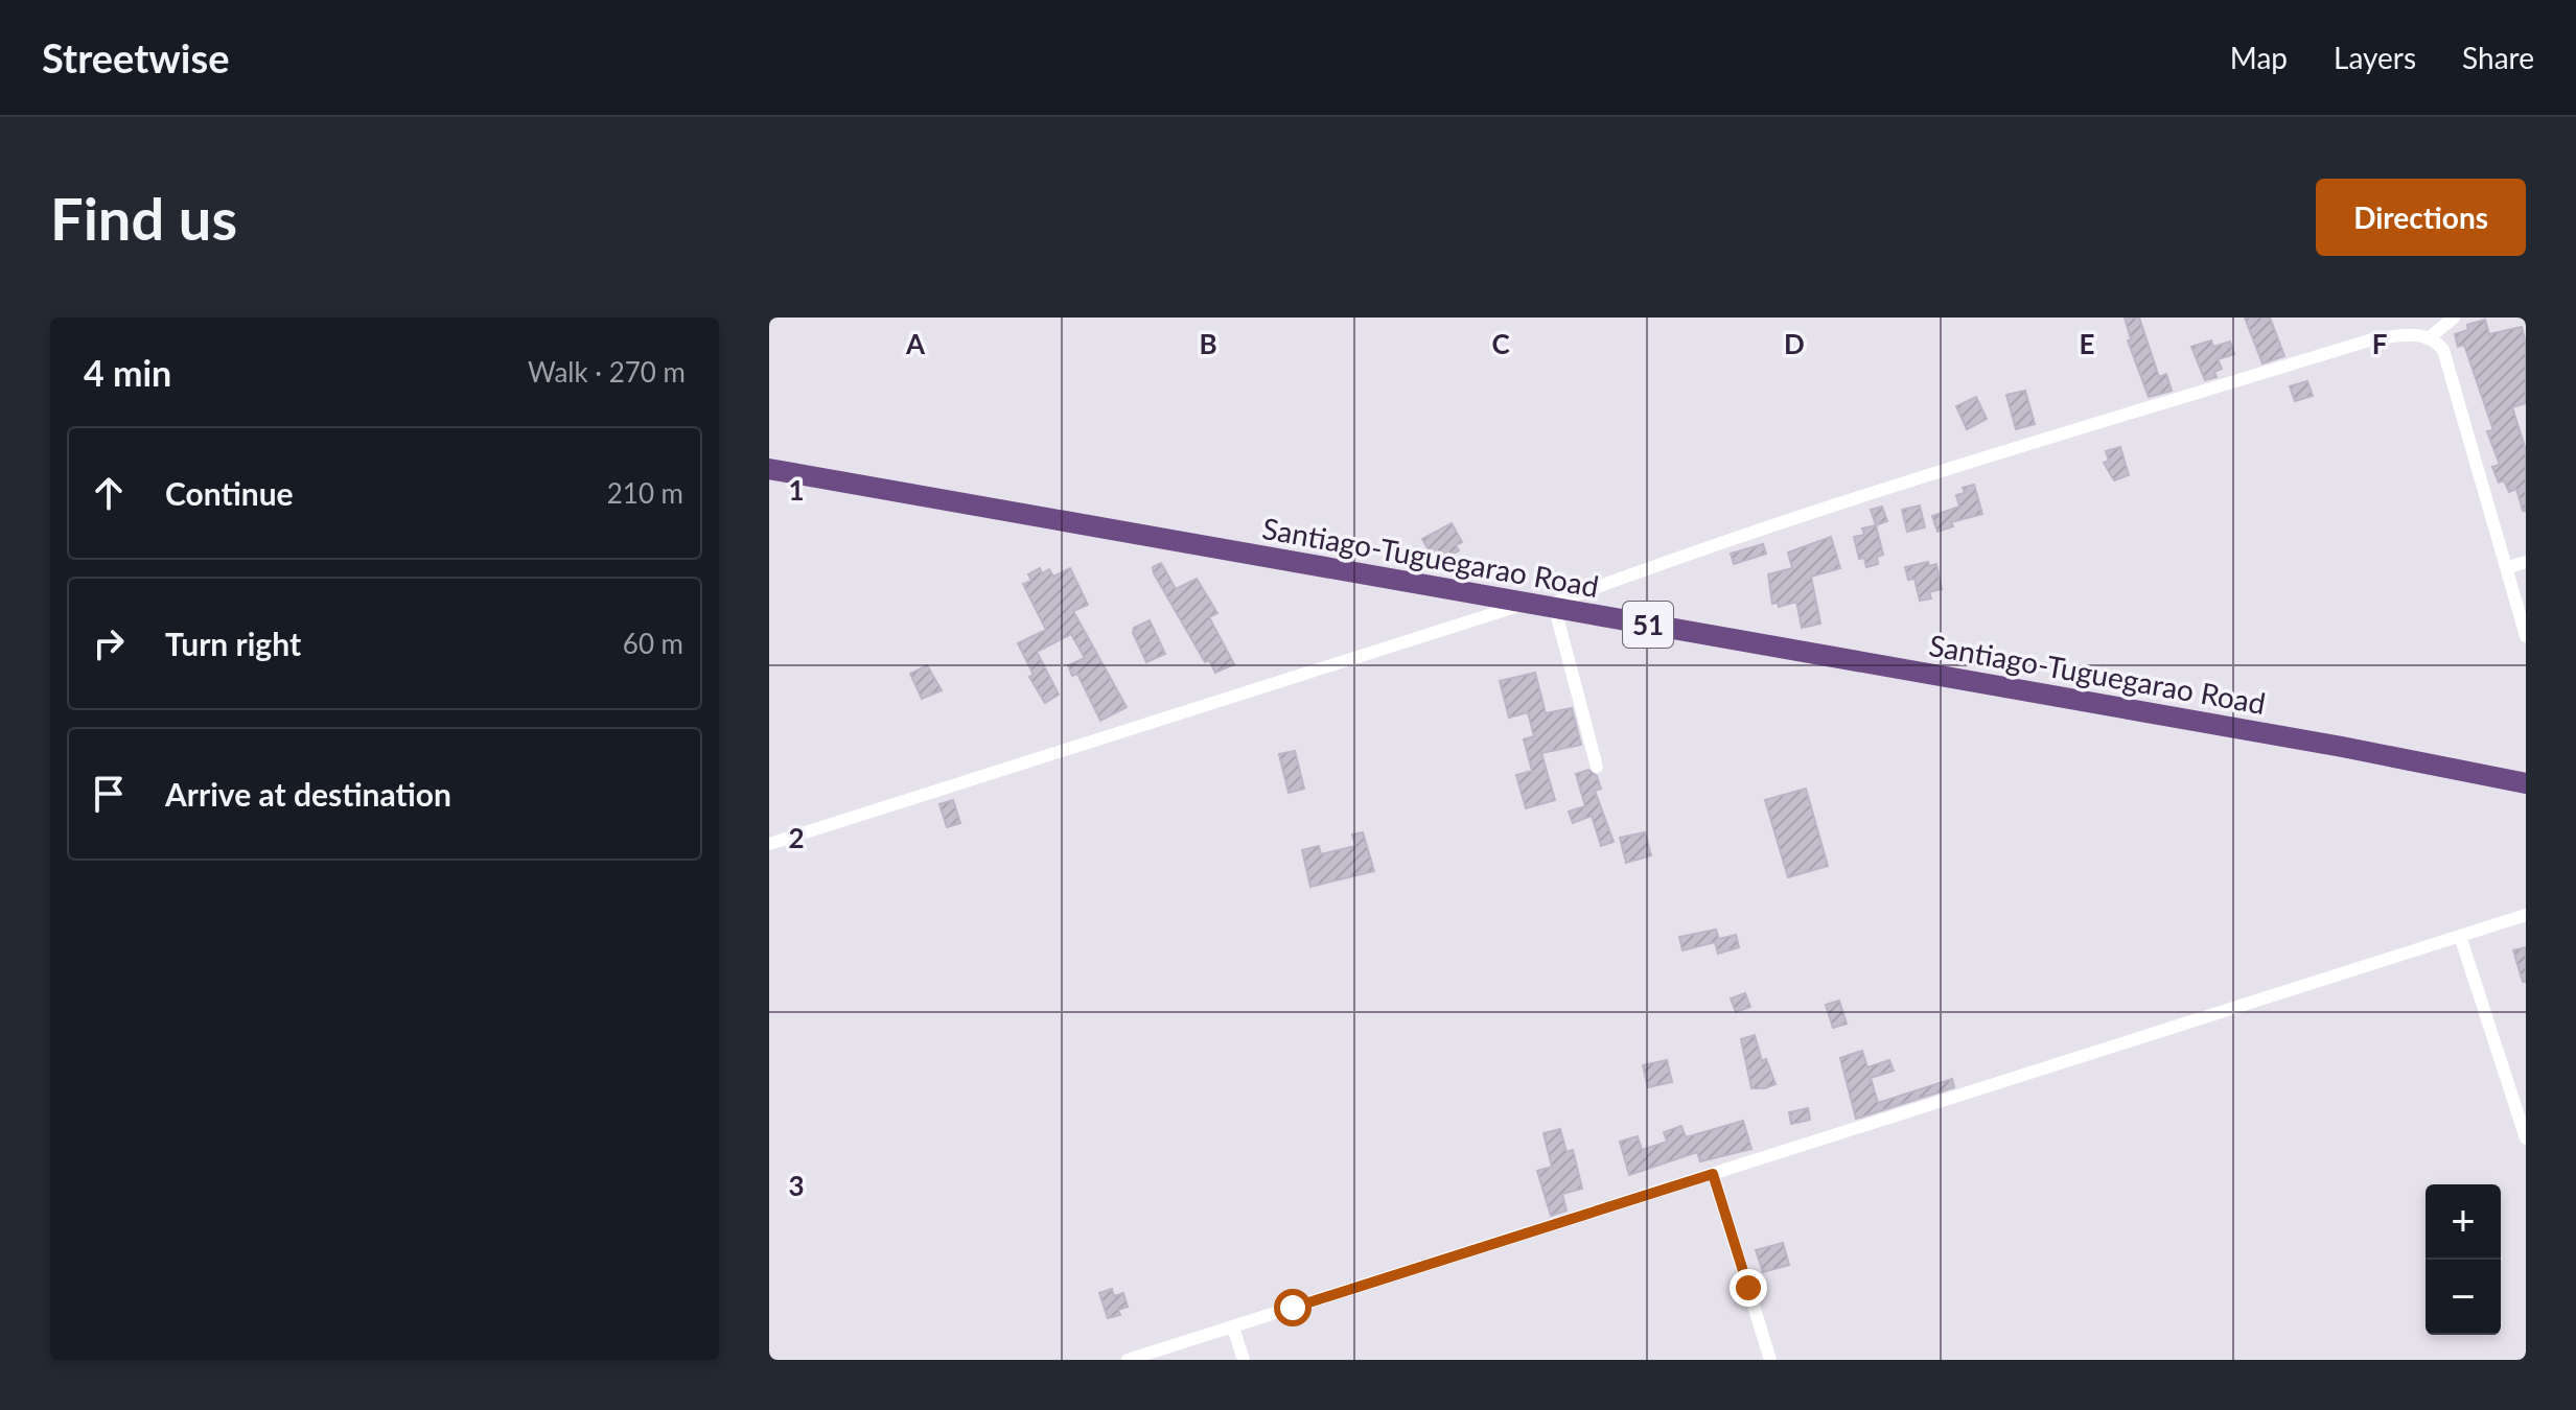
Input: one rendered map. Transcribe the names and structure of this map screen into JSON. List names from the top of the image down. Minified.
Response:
{"streets":{"highway":["Santiago-Tuguegarao Road","51"]},"page":{"header":"Streetwise","nav":["Map","Layers","Share"],"buttons":"Directions","title":"Find us","heading":["4 min","Walk · 270 m"],"list":[["Continue","210 m"],["Turn right","60 m"],"Arrive at destination"],"map_buttons":["+","−"]},"grid":{"columns":["A","B","C","D","E","F"],"rows":["1","2","3"]}}
